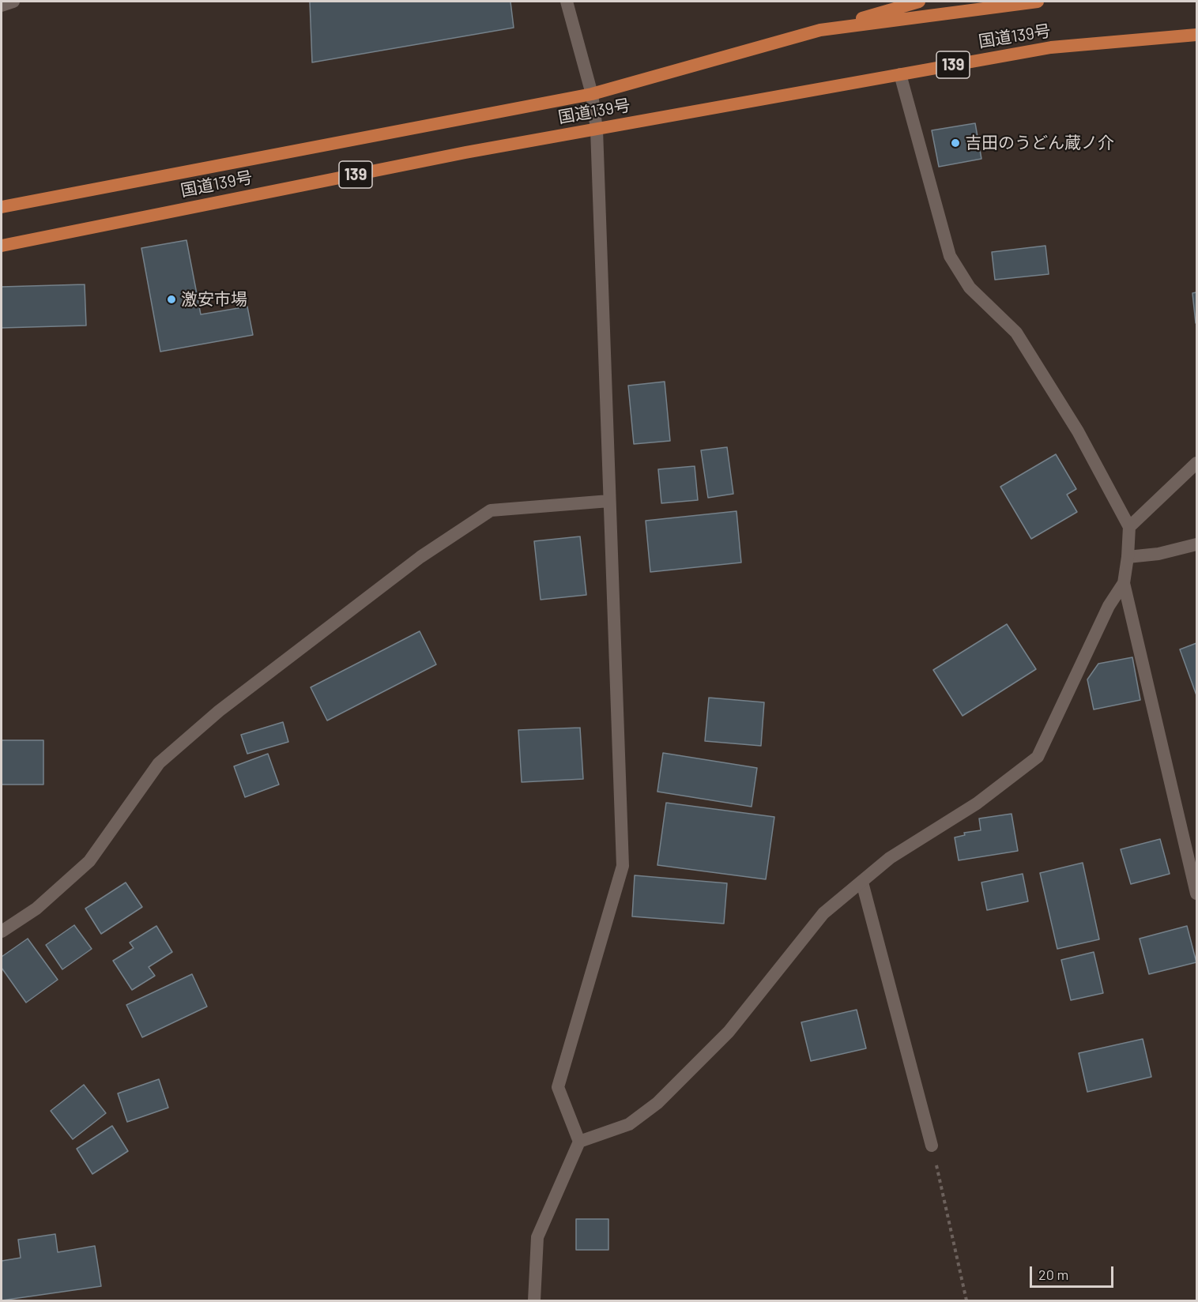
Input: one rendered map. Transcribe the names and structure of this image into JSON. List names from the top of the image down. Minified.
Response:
{"streets":{"highway":["国道139号","139"]},"places":["吉田のうどん蔵ノ介","激安市場"],"scale_bar":"20 m"}
